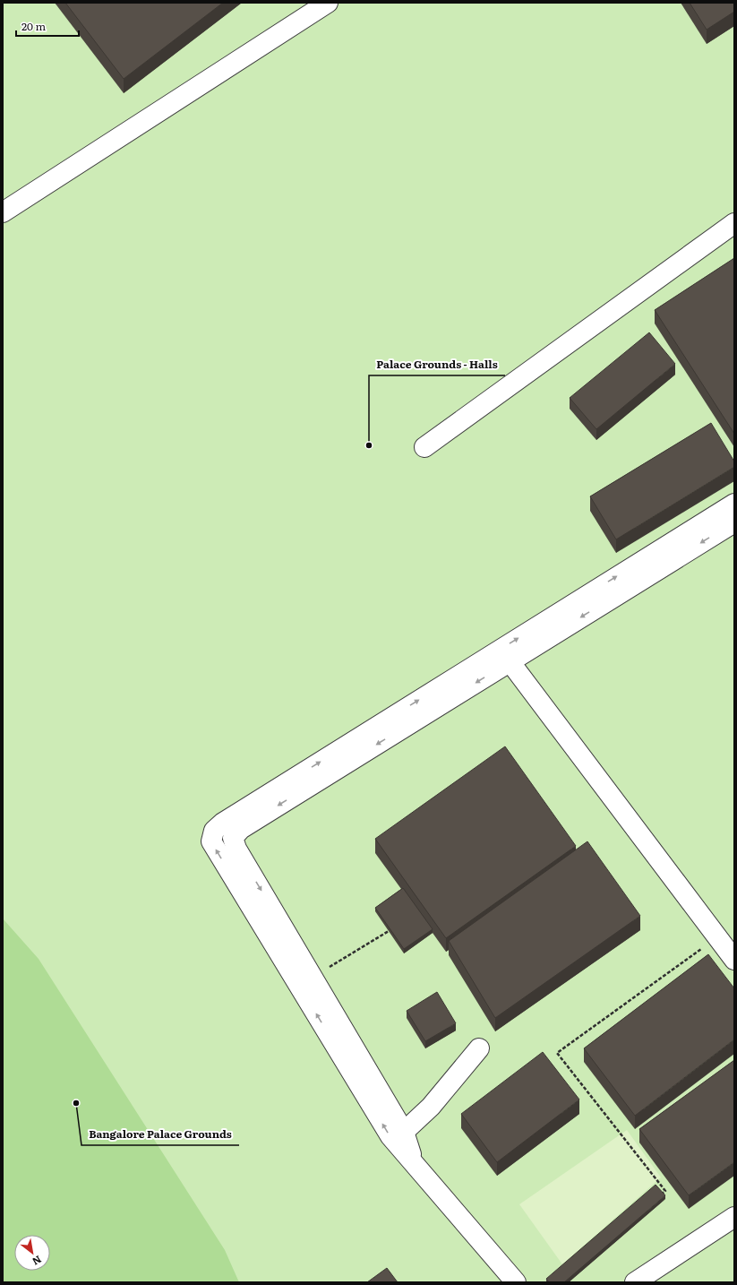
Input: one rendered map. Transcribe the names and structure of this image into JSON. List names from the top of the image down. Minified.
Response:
{"places":["Palace Grounds - Halls","Bangalore Palace Grounds"],"scale_bar":"20 m","north":"bottom right"}
